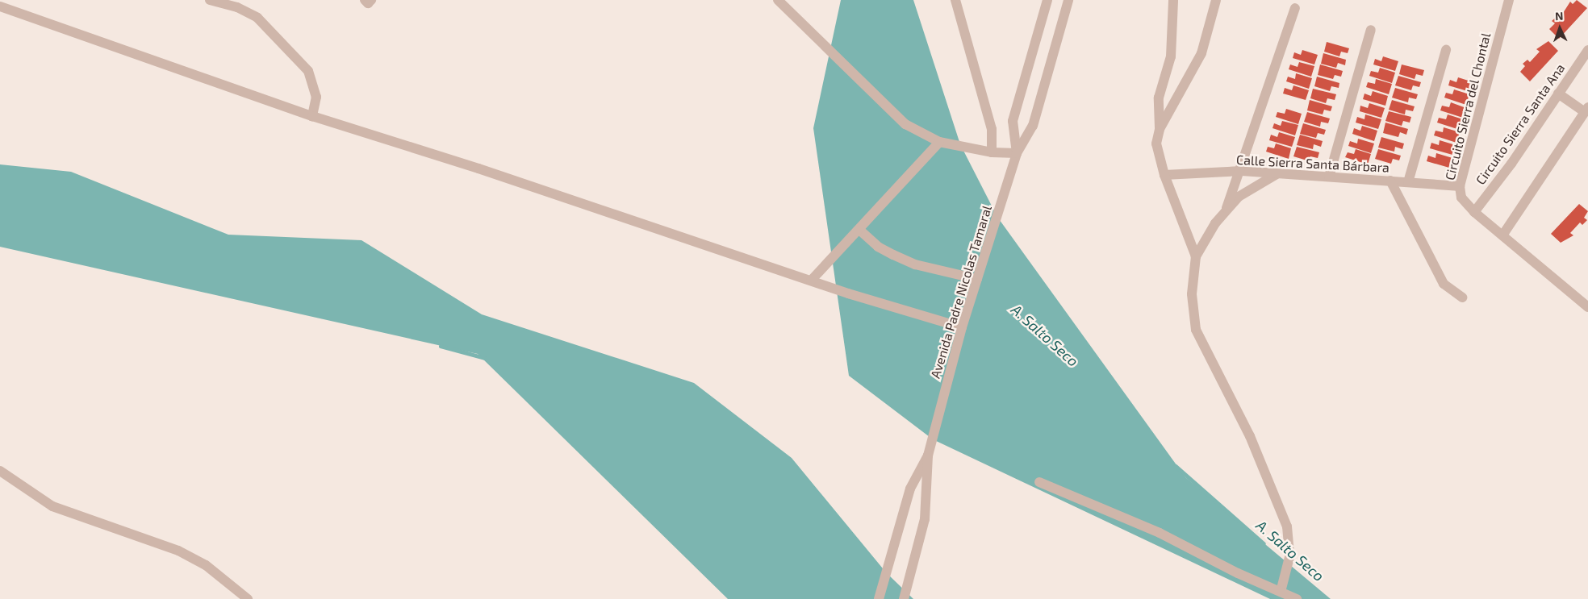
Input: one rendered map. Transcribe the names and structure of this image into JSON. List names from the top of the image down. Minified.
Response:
{"streets":{"street":["Circuito Sierra del Chontal","Circuito Sierra Santa Ana","Calle Sierra Santa Bárbara","Avenida Padre Nicolas Tamaral"]},"crossings":[["Circuito Sierra del Chontal","Circuito Sierra Santa Ana"],["Circuito Sierra del Chontal","Calle Sierra Santa Bárbara"]],"water":["A. Salto Seco"],"north":"top"}
